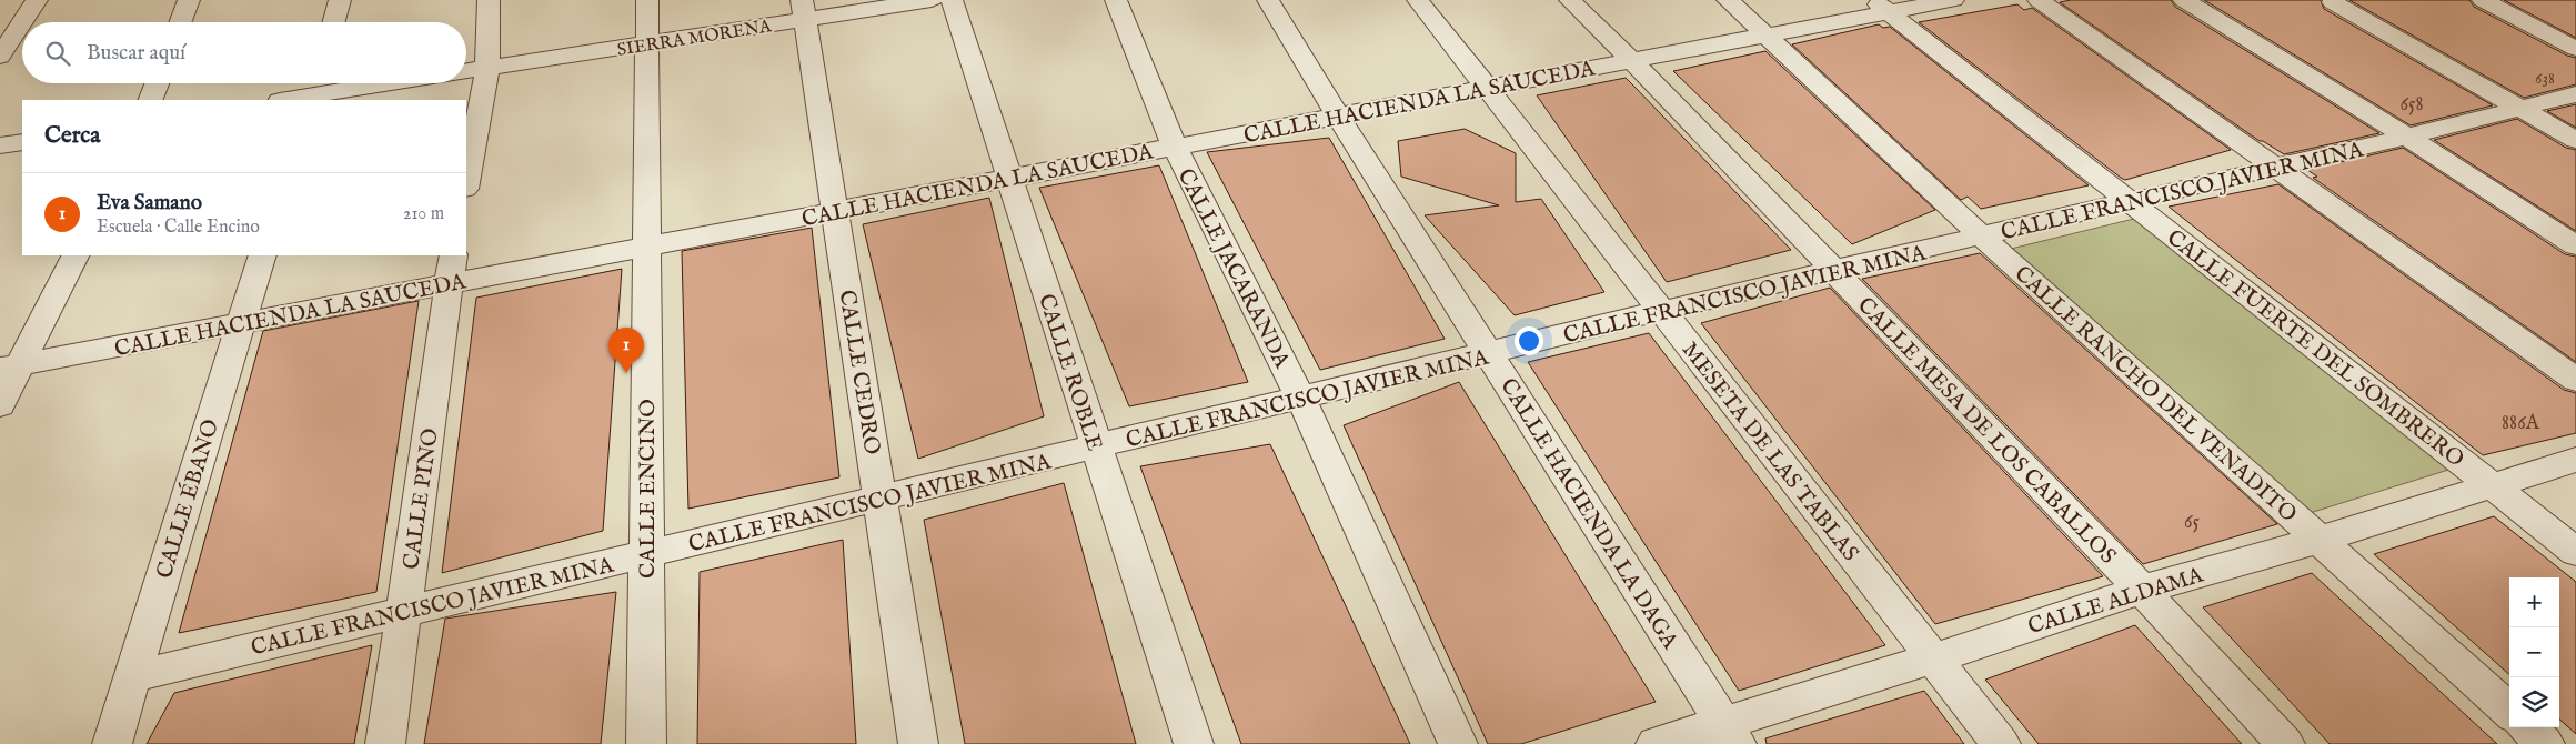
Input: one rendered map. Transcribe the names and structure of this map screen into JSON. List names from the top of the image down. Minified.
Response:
{"streets":{"street":["SIERRA MORENA","CALLE HACIENDA LA SAUCEDA","CALLE FRANCISCO JAVIER MINA","CALLE JACARANDA","CALLE FUERTE DEL SOMBRERO","CALLE CEDRO","CALLE ROBLE","CALLE RANCHO DEL VENADITO","CALLE MESA DE LOS CABALLOS","MESETA DE LAS TABLAS","CALLE ENCINO","CALLE ÉBANO","CALLE PINO","CALLE HACIENDA LA DAGA","CALLE ALDAMA"]},"crossings":[["SIERRA MORENA","CALLE CEDRO"],["SIERRA MORENA","CALLE ENCINO"],["CALLE HACIENDA LA SAUCEDA","CALLE JACARANDA"],["CALLE HACIENDA LA SAUCEDA","CALLE FUERTE DEL SOMBRERO"],["CALLE HACIENDA LA SAUCEDA","CALLE CEDRO"],["CALLE HACIENDA LA SAUCEDA","CALLE ROBLE"],["CALLE HACIENDA LA SAUCEDA","CALLE RANCHO DEL VENADITO"],["CALLE HACIENDA LA SAUCEDA","CALLE MESA DE LOS CABALLOS"],["CALLE HACIENDA LA SAUCEDA","MESETA DE LAS TABLAS"],["CALLE HACIENDA LA SAUCEDA","CALLE ENCINO"],["CALLE HACIENDA LA SAUCEDA","CALLE ÉBANO"],["CALLE HACIENDA LA SAUCEDA","CALLE PINO"],["CALLE HACIENDA LA SAUCEDA","CALLE HACIENDA LA DAGA"],["CALLE FRANCISCO JAVIER MINA","CALLE JACARANDA"],["CALLE FRANCISCO JAVIER MINA","CALLE FUERTE DEL SOMBRERO"],["CALLE FRANCISCO JAVIER MINA","CALLE CEDRO"],["CALLE FRANCISCO JAVIER MINA","CALLE ROBLE"],["CALLE FRANCISCO JAVIER MINA","CALLE RANCHO DEL VENADITO"],["CALLE FRANCISCO JAVIER MINA","CALLE MESA DE LOS CABALLOS"],["CALLE FRANCISCO JAVIER MINA","MESETA DE LAS TABLAS"],["CALLE FRANCISCO JAVIER MINA","CALLE ENCINO"],["CALLE FRANCISCO JAVIER MINA","CALLE ÉBANO"],["CALLE FRANCISCO JAVIER MINA","CALLE PINO"],["CALLE FRANCISCO JAVIER MINA","CALLE HACIENDA LA DAGA"],["CALLE FUERTE DEL SOMBRERO","CALLE ALDAMA"],["CALLE RANCHO DEL VENADITO","CALLE ALDAMA"],["CALLE MESA DE LOS CABALLOS","CALLE ALDAMA"],["MESETA DE LAS TABLAS","CALLE ALDAMA"],["CALLE HACIENDA LA DAGA","CALLE ALDAMA"]],"house_numbers":["638","658","886A","65"],"page":{"search":"Buscar aquí","heading":"Cerca","list":[{"mark":"1","name":"Eva Samano","note":"Escuela · Calle Encino","value":"210 m"}],"pins":"1","map_buttons":["+","−"]}}
